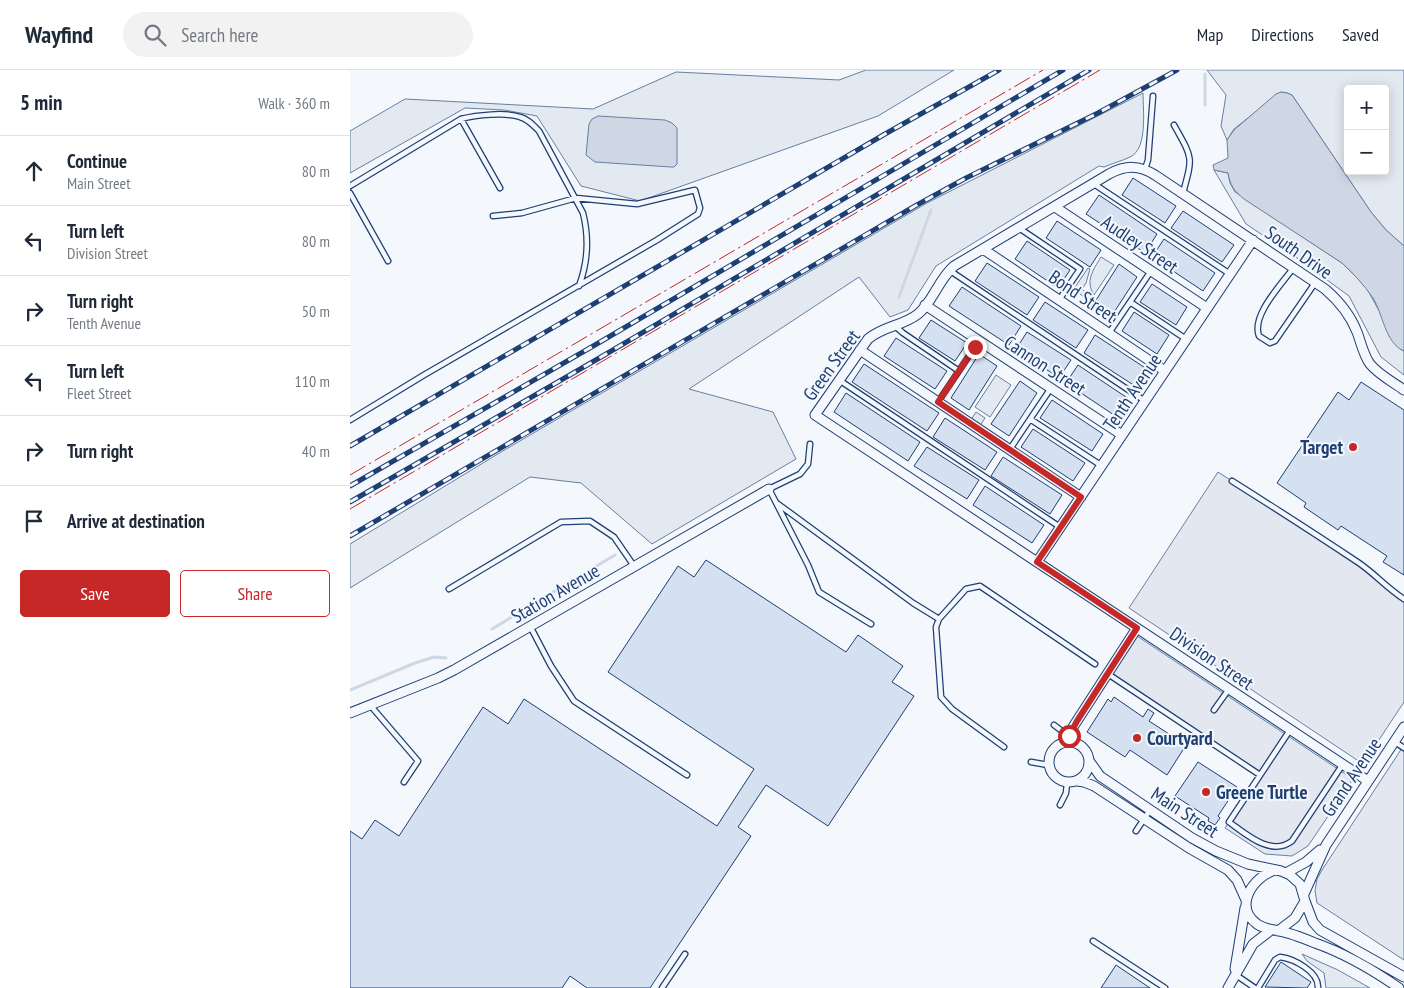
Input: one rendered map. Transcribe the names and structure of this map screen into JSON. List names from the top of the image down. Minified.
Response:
{"streets":{"street":["Audley Street","South Drive","Bond Street","Green Street","Cannon Street","Tenth Avenue","Station Avenue","Division Street","Grand Avenue","Main Street"]},"crossings":[["Audley Street","Green Street"],["Audley Street","Tenth Avenue"],["South Drive","Green Street"],["South Drive","Tenth Avenue"],["Bond Street","Green Street"],["Bond Street","Tenth Avenue"],["Green Street","Cannon Street"],["Green Street","Tenth Avenue"],["Green Street","Division Street"],["Cannon Street","Tenth Avenue"],["Tenth Avenue","Division Street"],["Division Street","Grand Avenue"],["Grand Avenue","Main Street"]],"places":["Target","Courtyard","Greene Turtle"],"page":{"header":"Wayfind","search":"Search here","nav":["Map","Directions","Saved"],"heading":["5 min","Walk · 360 m"],"map_buttons":["+","−"],"list":[["Continue","Main Street","80 m"],["Turn left","Division Street","80 m"],["Turn right","Tenth Avenue","50 m"],["Turn left","Fleet Street","110 m"],["Turn right","40 m"],"Arrive at destination"],"buttons":["Save","Share"]}}
